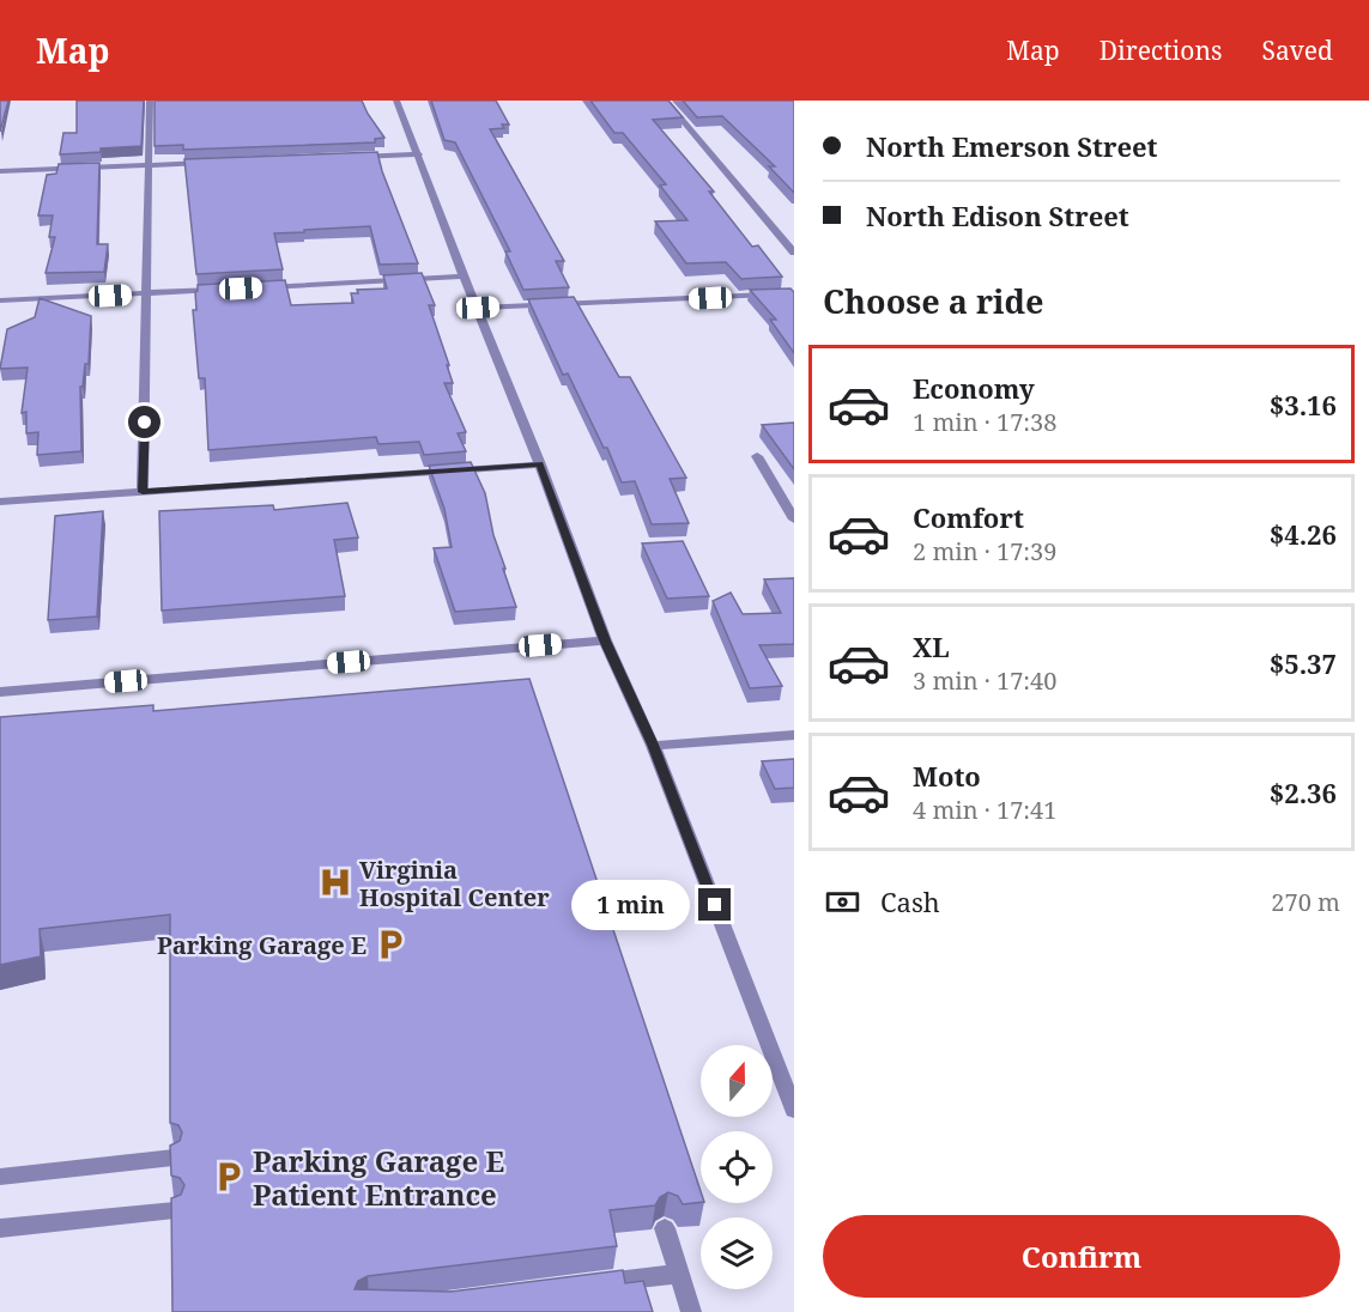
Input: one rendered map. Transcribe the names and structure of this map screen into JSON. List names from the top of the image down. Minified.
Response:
{"places":{"hospital":["Virginia Hospital Center"],"parking":["Parking Garage E","Parking Garage E Patient Entrance"]},"north":"top","page":{"header":"Map","nav":["Map","Directions","Saved"],"banner":["North Emerson Street","North Edison Street"],"heading":"Choose a ride","list":[{"name":"Economy","note":"1 min · 17:38","value":"$3.16"},{"name":"Comfort","note":"2 min · 17:39","value":"$4.26"},{"name":"XL","note":"3 min · 17:40","value":"$5.37"},{"name":"Moto","note":"4 min · 17:41","value":"$2.36"}],"pay":["Cash","270 m"],"bubble":"1 min","buttons":"Confirm"}}
